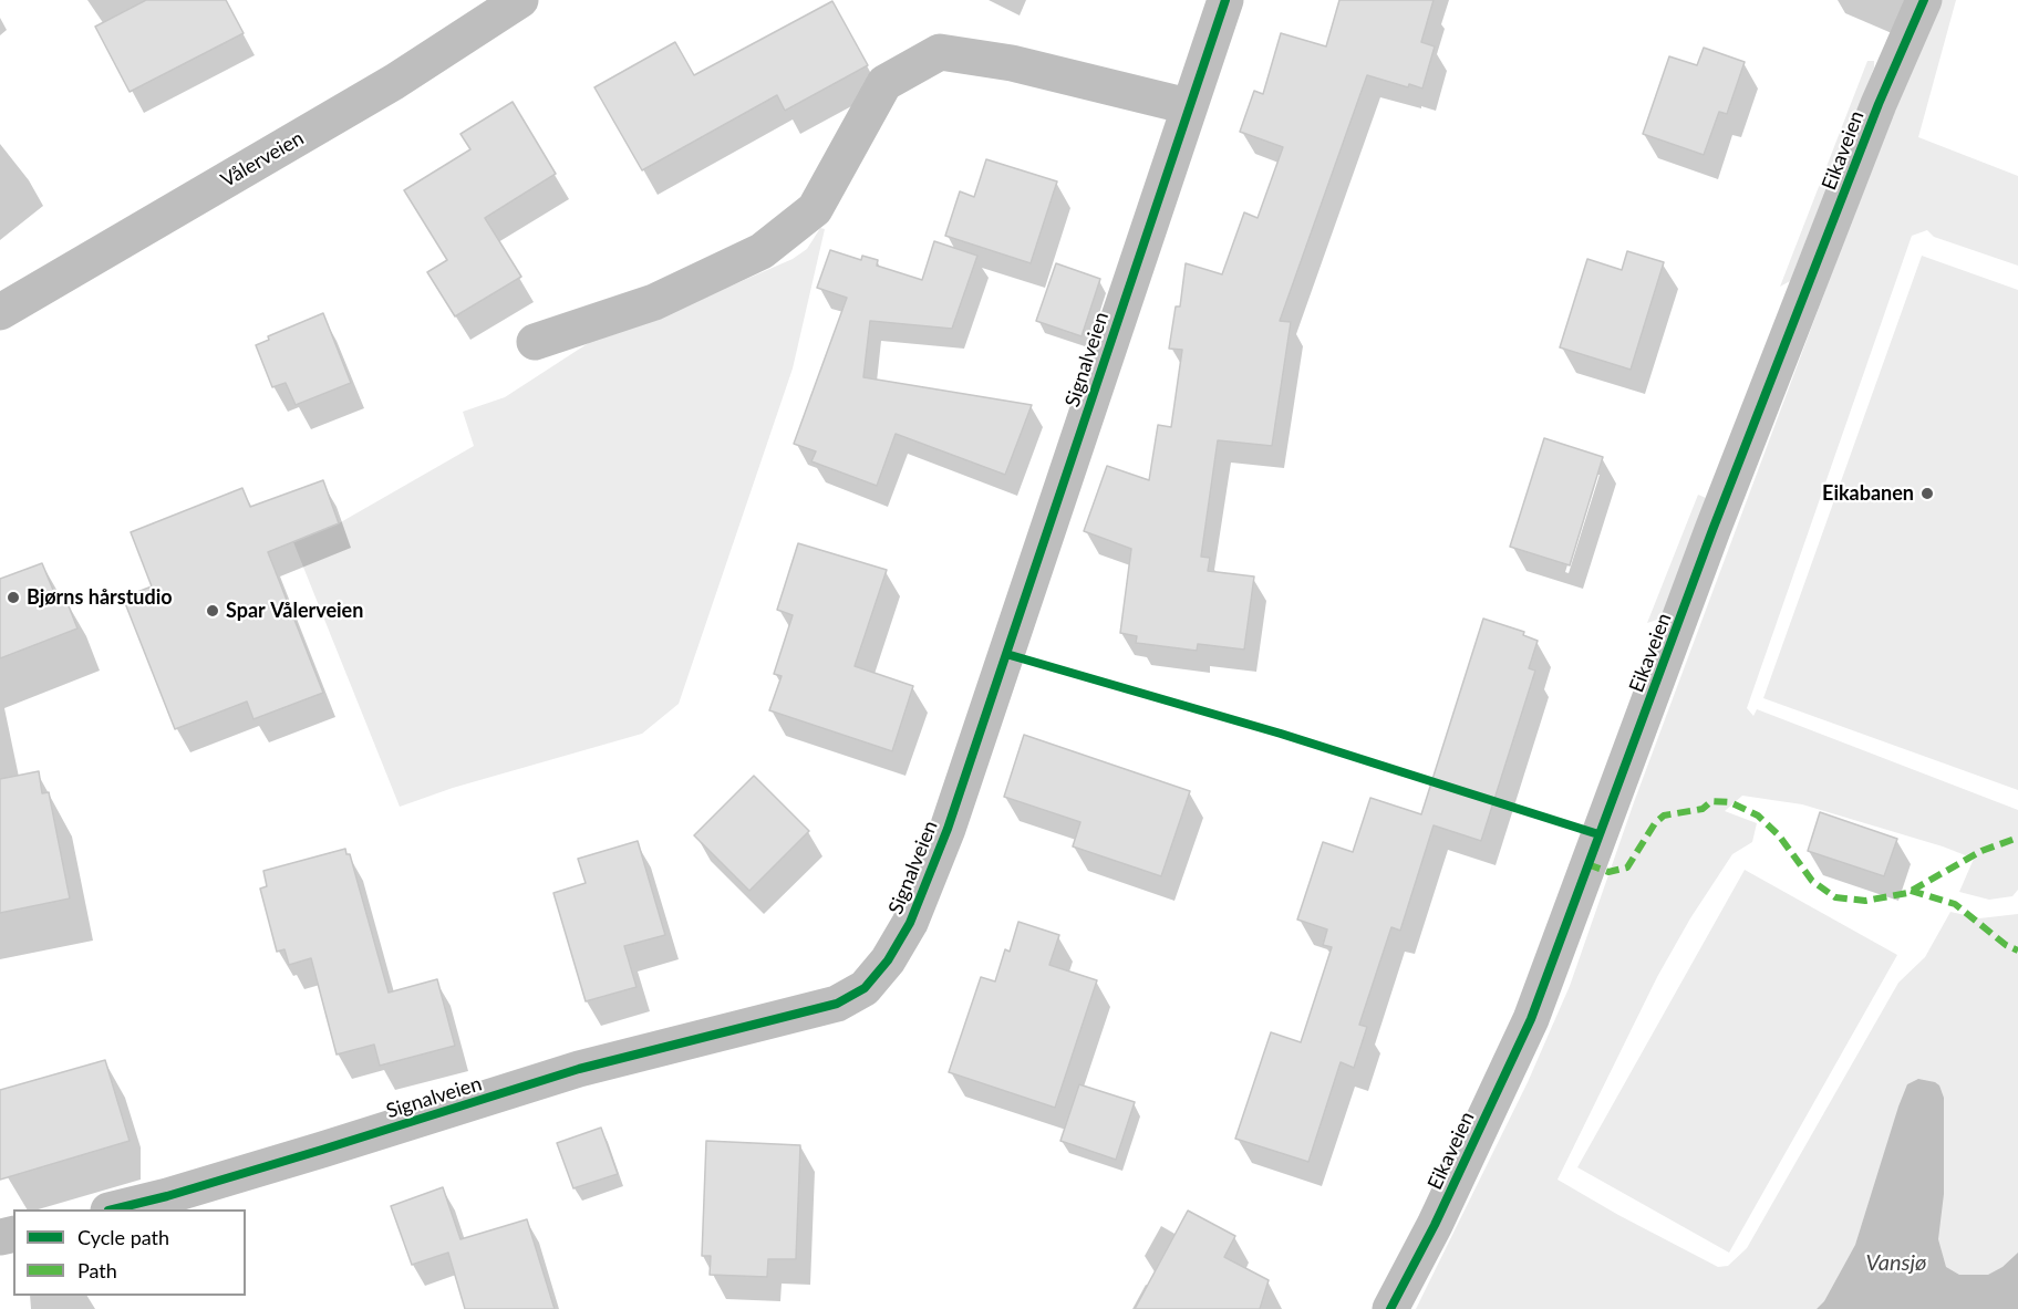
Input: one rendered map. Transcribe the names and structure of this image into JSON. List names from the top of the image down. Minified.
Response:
{"streets":{"street":["Eikaveien","Vålerveien","Signalveien"]},"water":["Vansjø"],"places":["Eikabanen","Bjørns hårstudio","Spar Vålerveien"],"legend":["Cycle path","Path"]}
